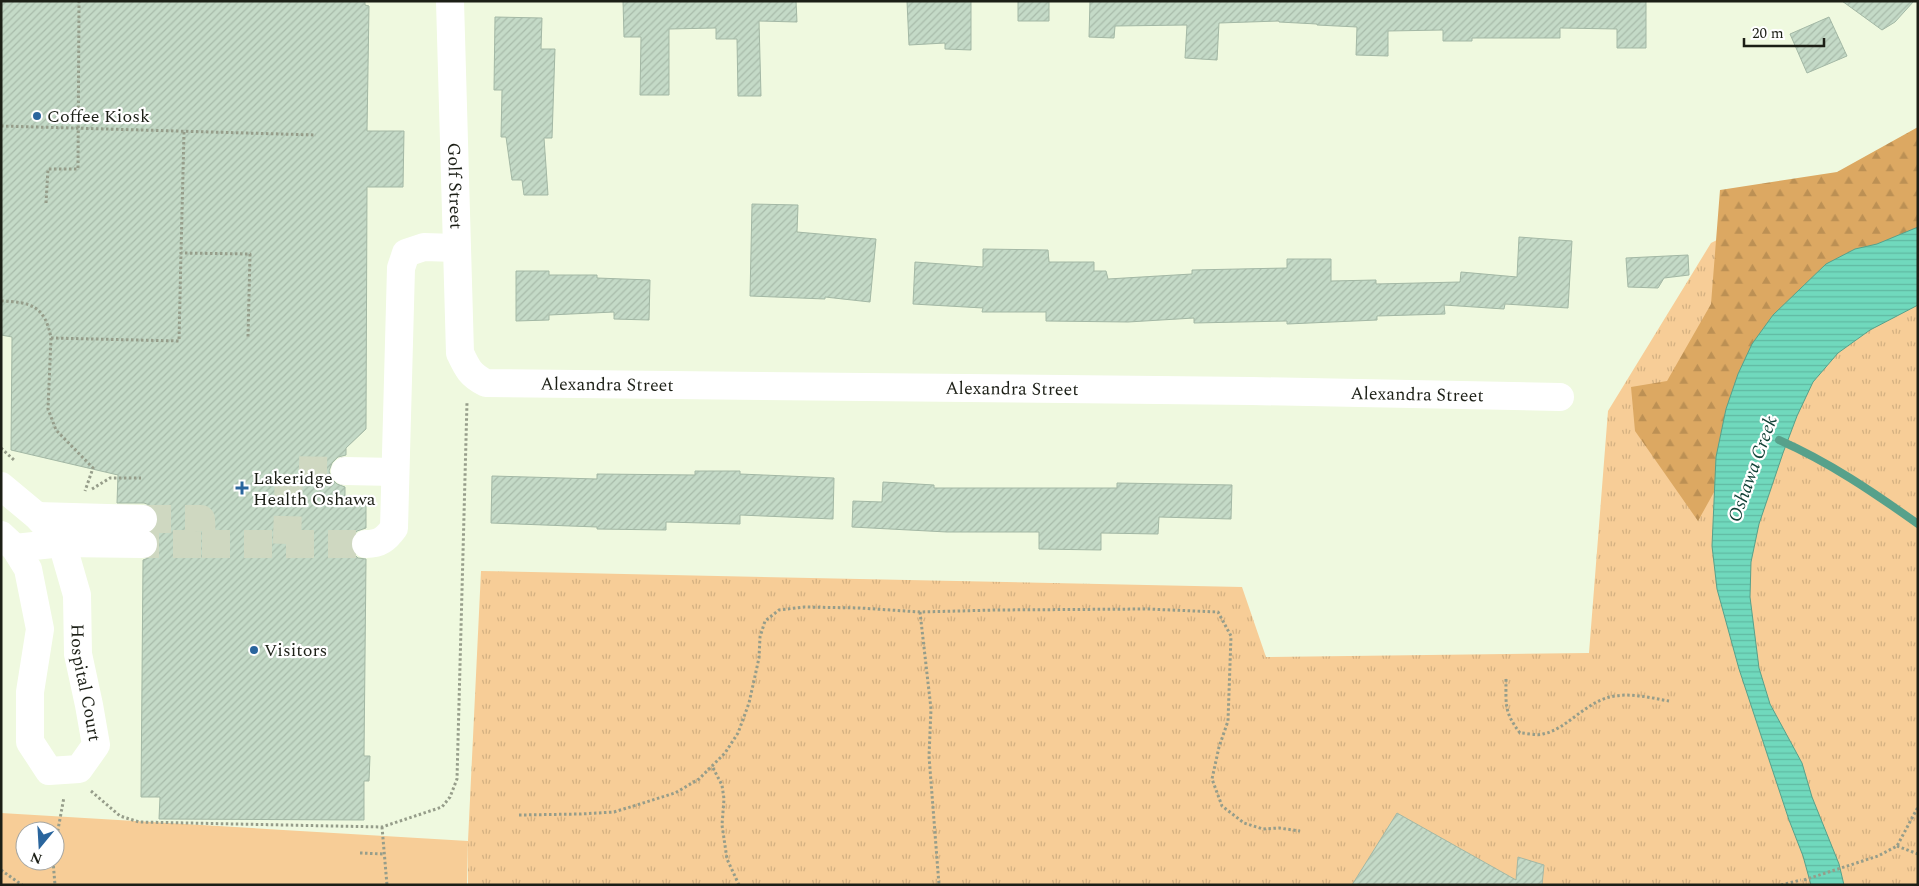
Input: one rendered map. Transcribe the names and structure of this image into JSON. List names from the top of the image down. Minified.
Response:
{"streets":{"street":["Golf Street","Alexandra Street","Hospital Court"]},"crossings":[["Golf Street","Alexandra Street"]],"water":["Oshawa Creek"],"places":{"other":["Coffee Kiosk","Visitors"],"health":["Lakeridge Health Oshawa"]},"scale_bar":"20 m","north":"bottom"}
